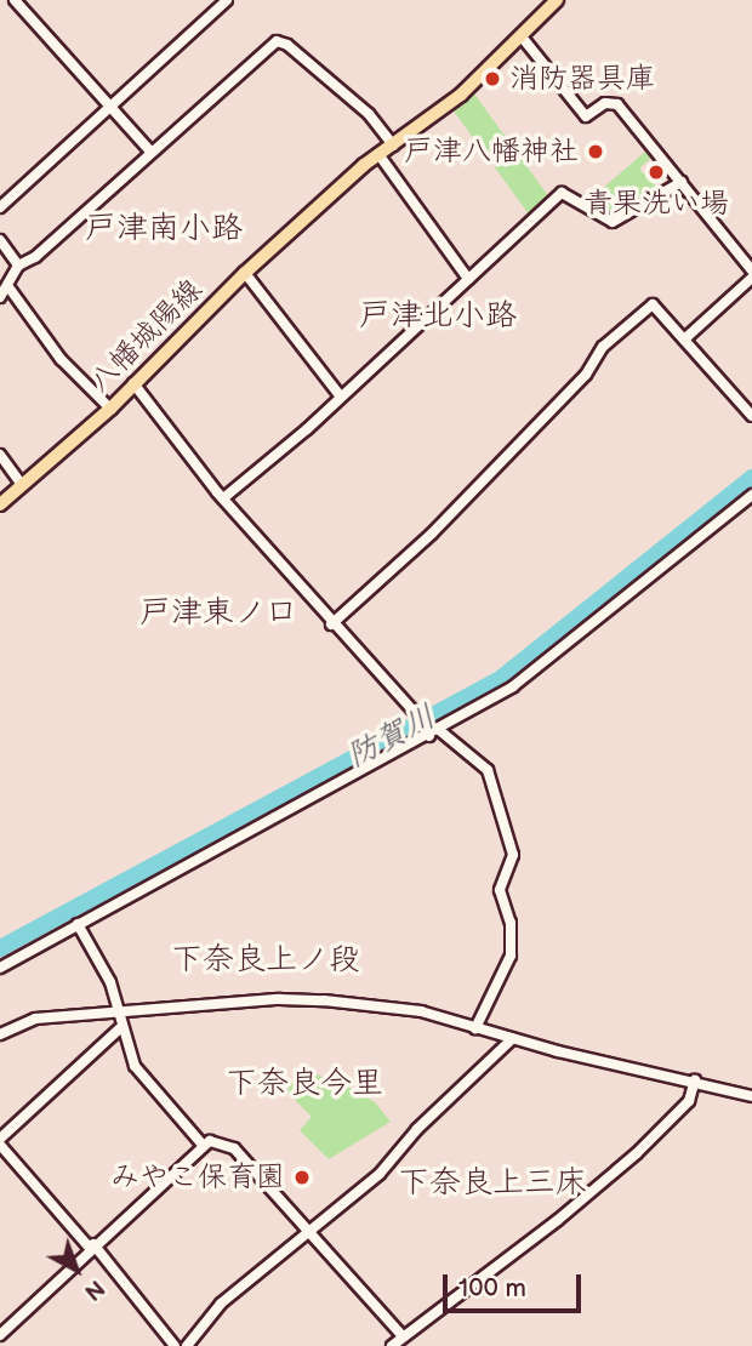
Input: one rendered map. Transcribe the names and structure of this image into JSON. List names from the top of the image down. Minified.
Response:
{"streets":{"main road":["八幡城陽線"]},"districts":["戸津南小路","戸津北小路","戸津東ノ口","下奈良上ノ段","下奈良今里","下奈良上三床"],"water":["防賀川"],"places":["消防器具庫","戸津八幡神社","青果洗い場","みやこ保育園"],"scale_bar":"100 m","north":"bottom right"}
